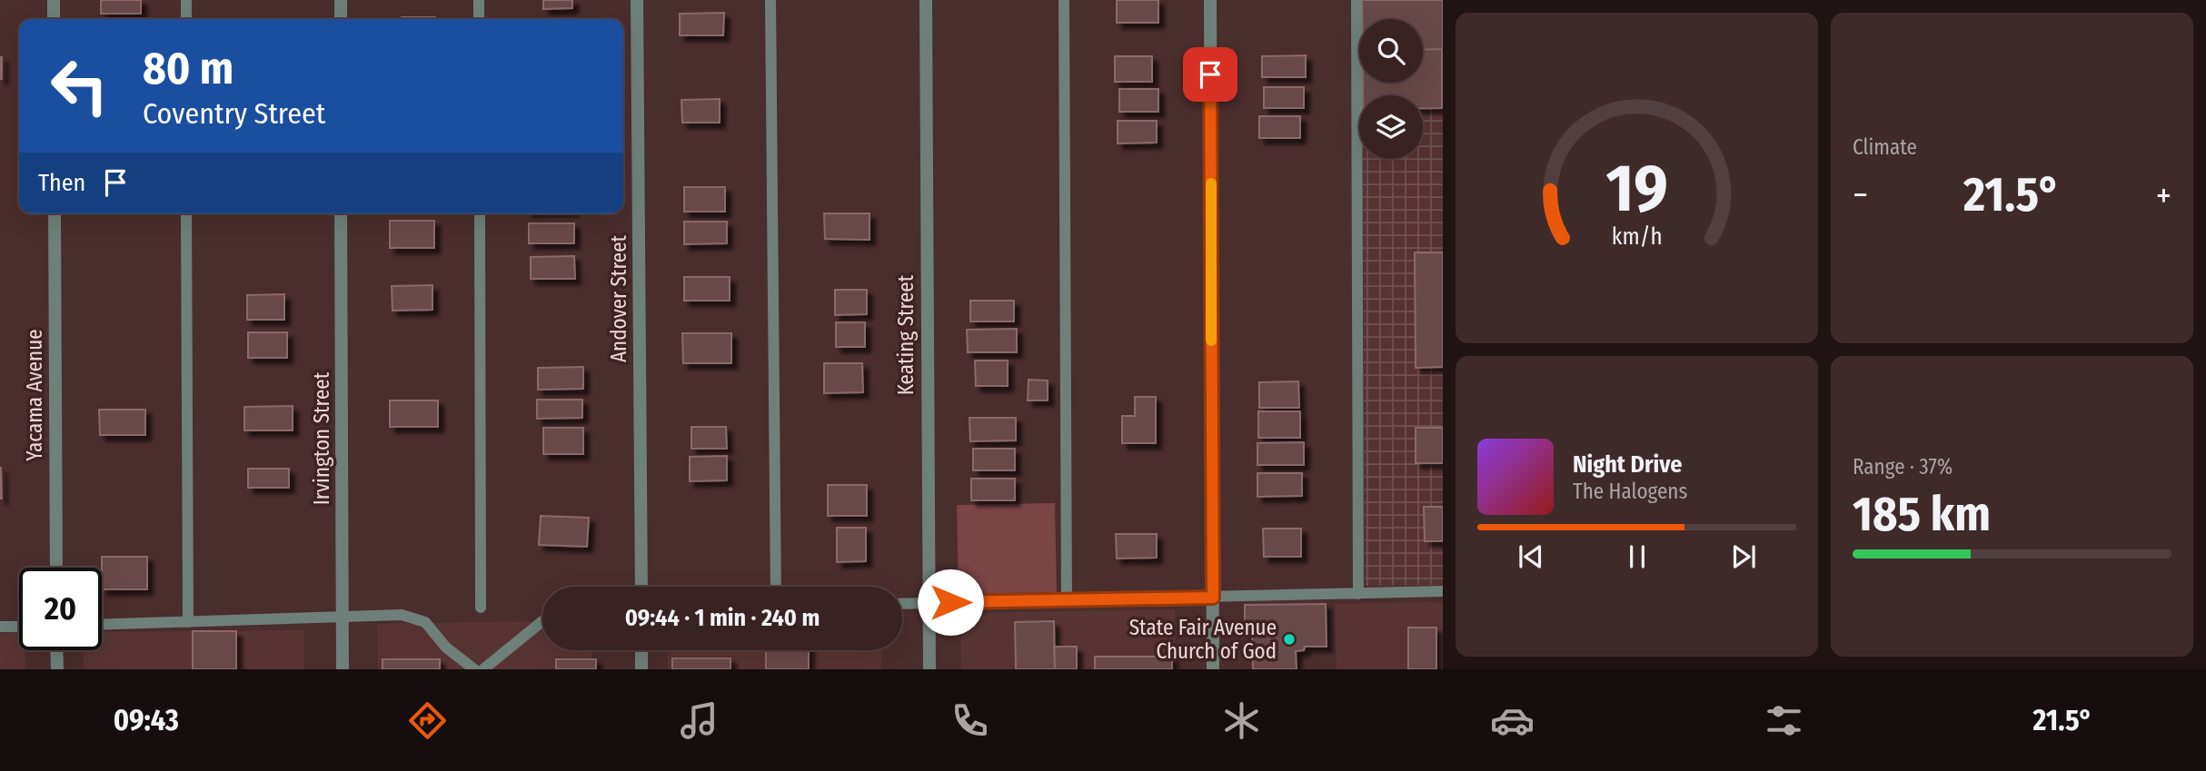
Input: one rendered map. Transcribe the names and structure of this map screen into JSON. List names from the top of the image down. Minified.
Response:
{"streets":{"street":["Andover Street","Keating Street","Yacama Avenue","Irvington Street"]},"places":["State Fair Avenue Church of God"],"page":{"tile":["Climate",["Range · 37%","185 km"]],"turn":["80 m","Coventry Street"],"then":"Then","heat":["−","21.5°","+"],"song":["Night Drive","The Halogens"],"limit":"20","trip":"09:44 · 1 min · 240 m","tabs":["09:43","21.5°"],"gauge":["19","km/h"]}}
